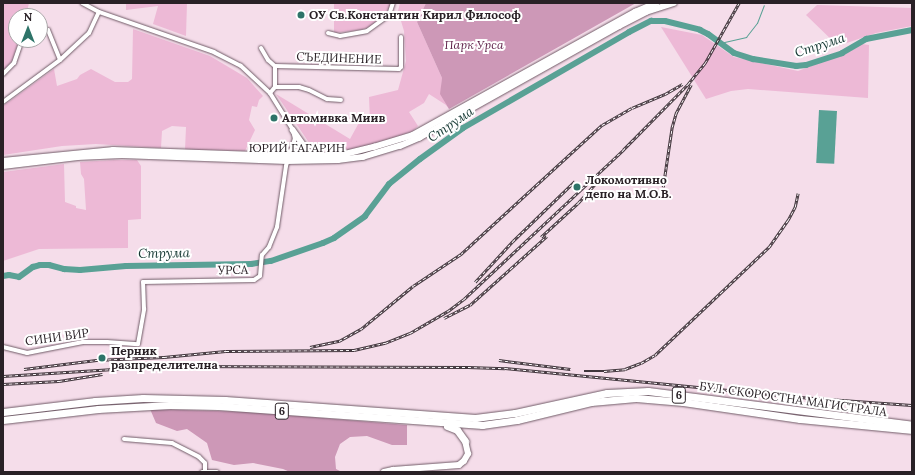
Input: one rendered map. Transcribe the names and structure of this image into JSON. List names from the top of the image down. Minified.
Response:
{"streets":{"highway":["6","БУЛ. СКОРОСТНА МАГИСТРАЛА"],"street":["СЪЕДИНЕНИЕ","ЮРИЙ ГАГАРИН","УРСА","СИНИ ВИР"]},"crossings":[["ЮРИЙ ГАГАРИН","УРСА"],["УРСА","СИНИ ВИР"]],"water":["Струма"],"parks":["Парк Урса"],"places":["ОУ Св.Константин Кирил Философ","Автомивка Миив","Локомотивно депо на М.О.В.","Перник разпределителна"],"north":"top"}
